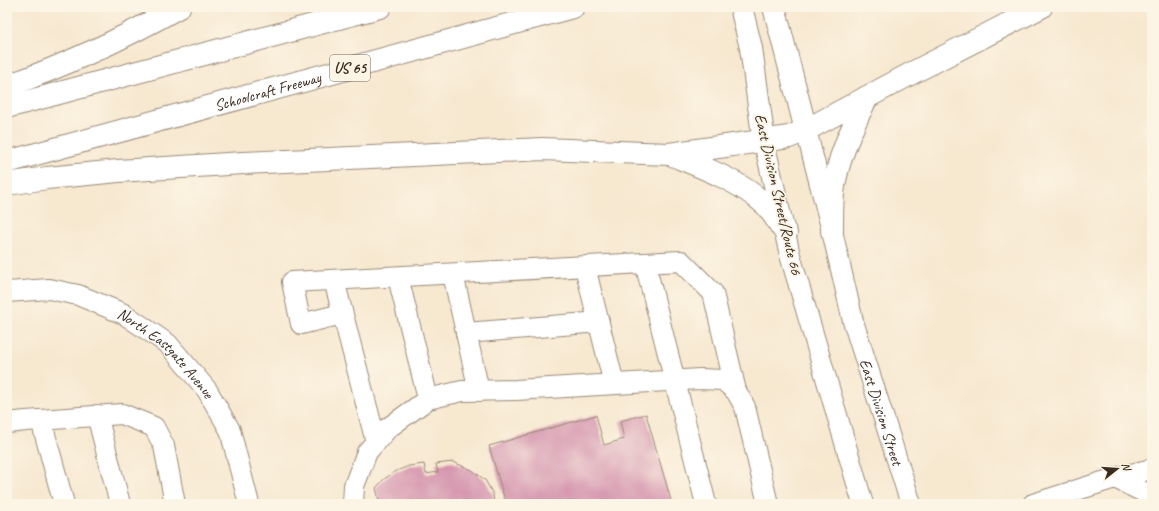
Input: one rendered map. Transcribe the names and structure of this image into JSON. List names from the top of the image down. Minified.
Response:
{"streets":{"main road":["US 65","Schoolcraft Freeway","East Division Street/Route 66"],"street":["North Eastgate Avenue","East Division Street"]},"north":"right"}
